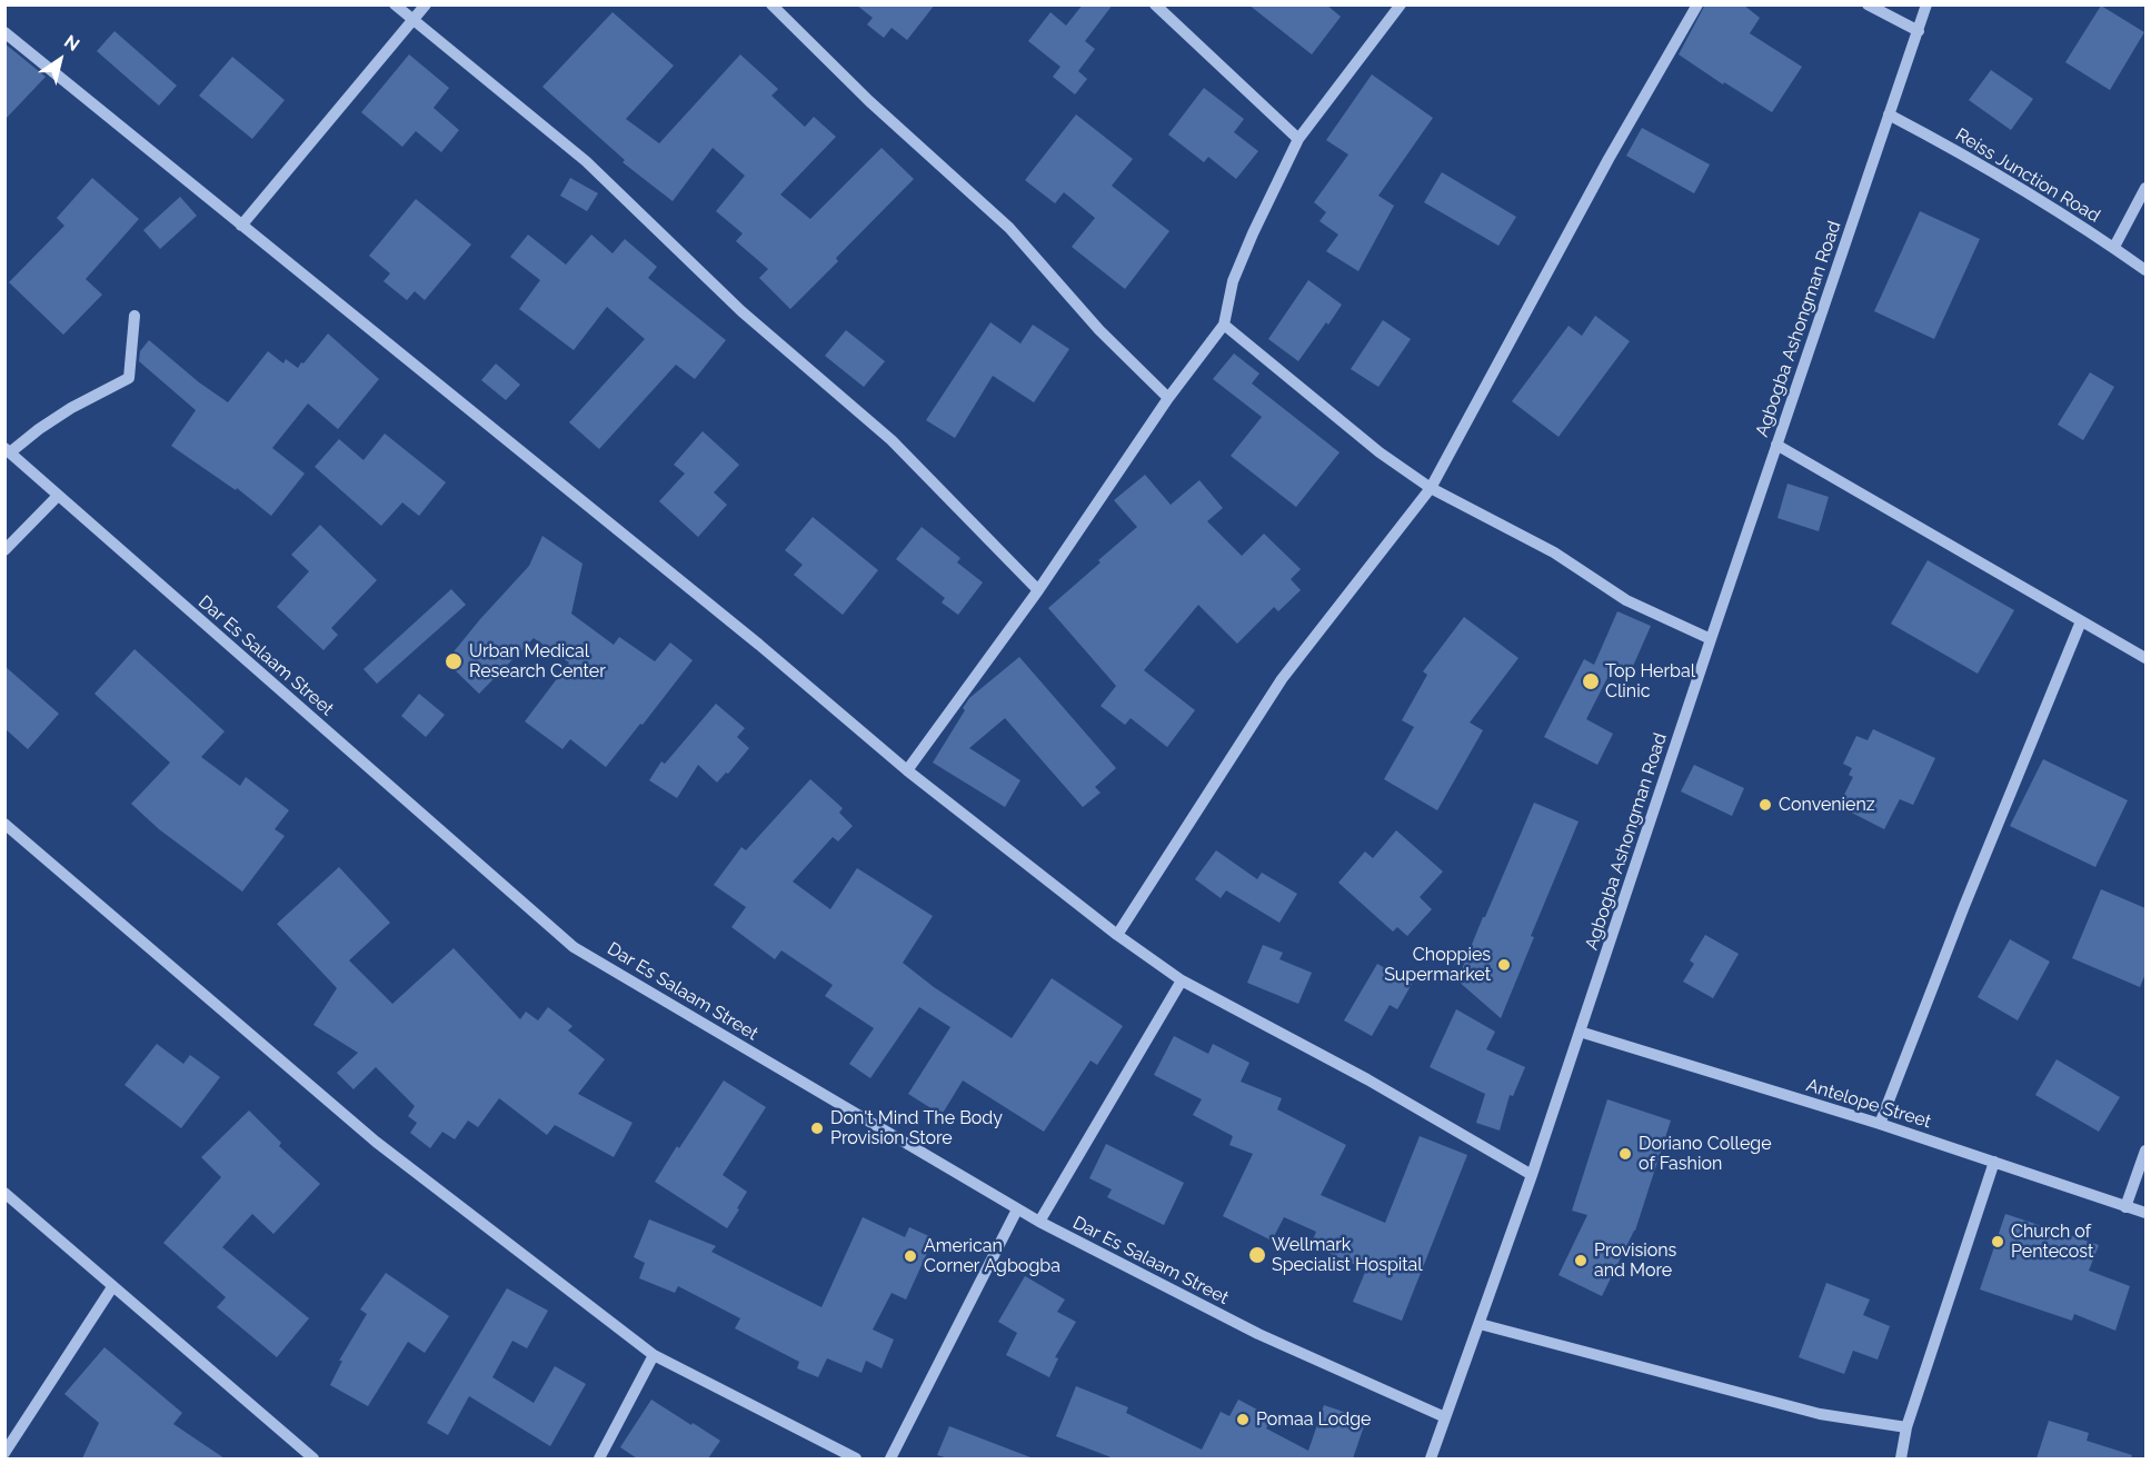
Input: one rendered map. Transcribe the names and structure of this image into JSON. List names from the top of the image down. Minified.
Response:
{"streets":{"street":["Reiss Junction Road","Agbogba Ashongman Road","Dar Es Salaam Street","Antelope Street"]},"crossings":[["Reiss Junction Road","Agbogba Ashongman Road"],["Agbogba Ashongman Road","Dar Es Salaam Street"],["Agbogba Ashongman Road","Antelope Street"]],"places":["Urban Medical Research Center","Top Herbal Clinic","Convenienz","Choppies Supermarket","Don't Mind The Body Provision Store","Doriano College of Fashion","Church of Pentecost","Wellmark Specialist Hospital","American Corner Agbogba","Provisions and More","Pomaa Lodge"],"north":"top right"}
